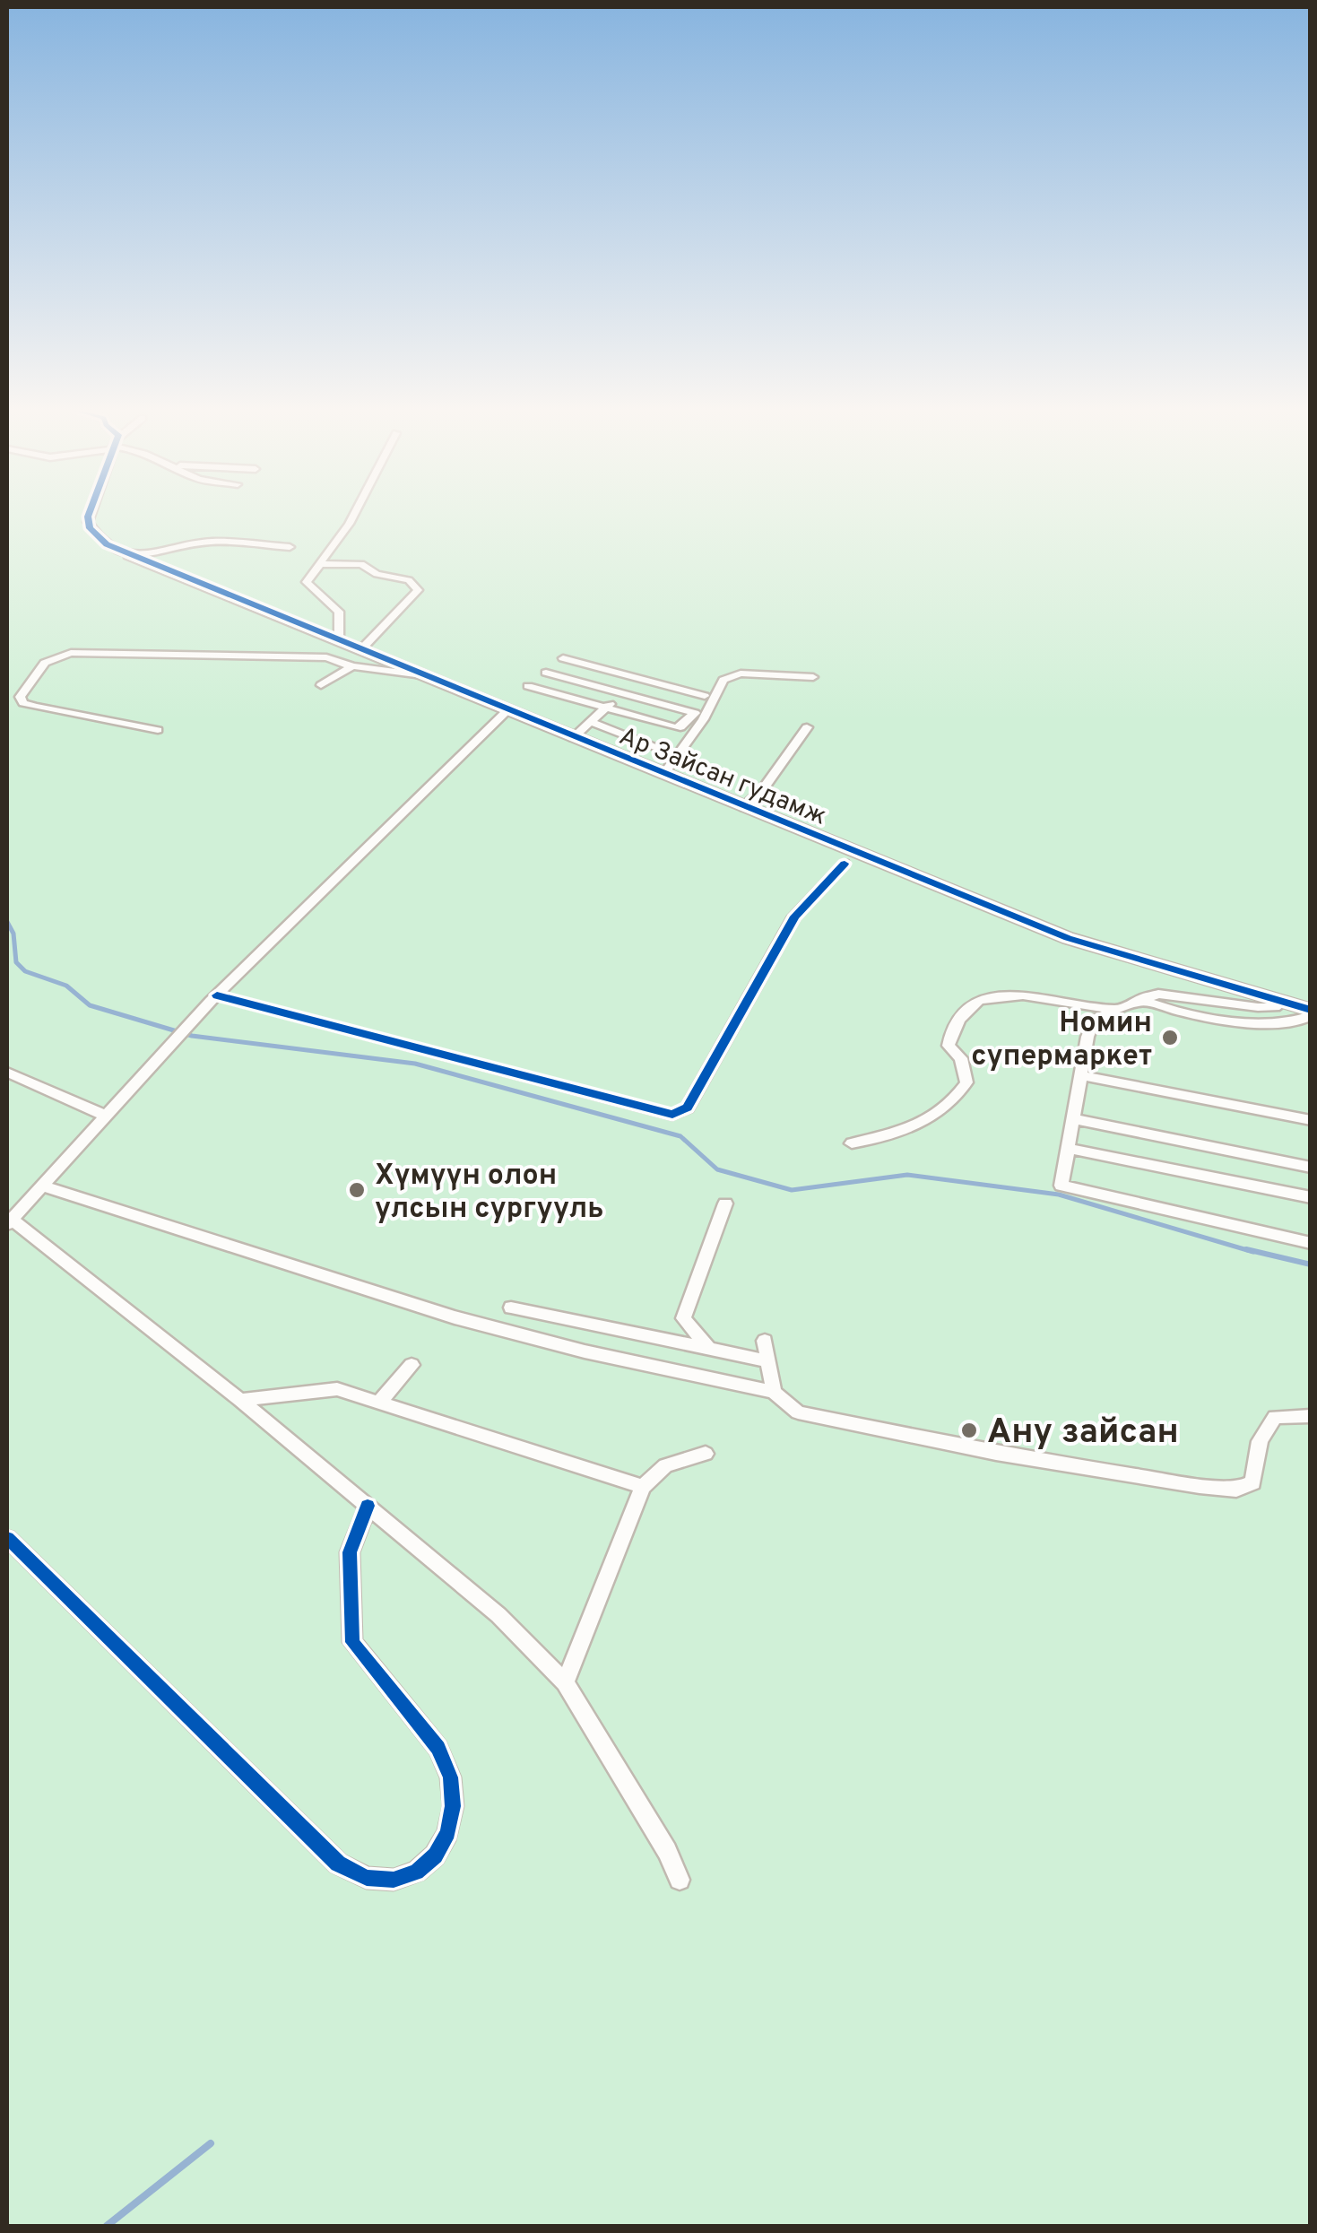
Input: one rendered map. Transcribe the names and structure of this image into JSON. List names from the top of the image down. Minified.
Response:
{"streets":{"street":["Ар Зайсан гудамж"]},"places":["Номин супермаркет","Хүмүүн олон улсын сургууль","Ану зайсан"]}
